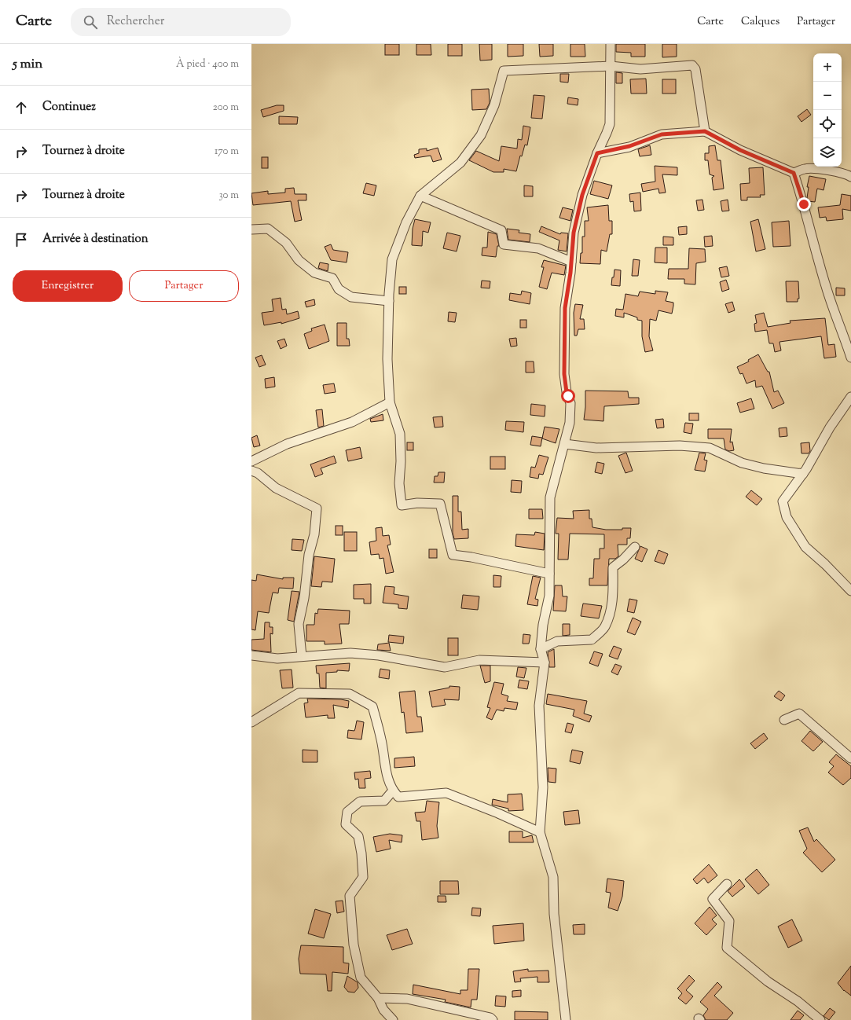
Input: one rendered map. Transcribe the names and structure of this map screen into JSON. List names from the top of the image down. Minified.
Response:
{"page":{"header":"Carte","search":"Rechercher","nav":["Carte","Calques","Partager"],"heading":["5 min","À pied · 400 m"],"map_buttons":["+","−"],"list":[["Continuez","200 m"],["Tournez à droite","170 m"],["Tournez à droite","30 m"],"Arrivée à destination"],"buttons":["Enregistrer","Partager"]}}
